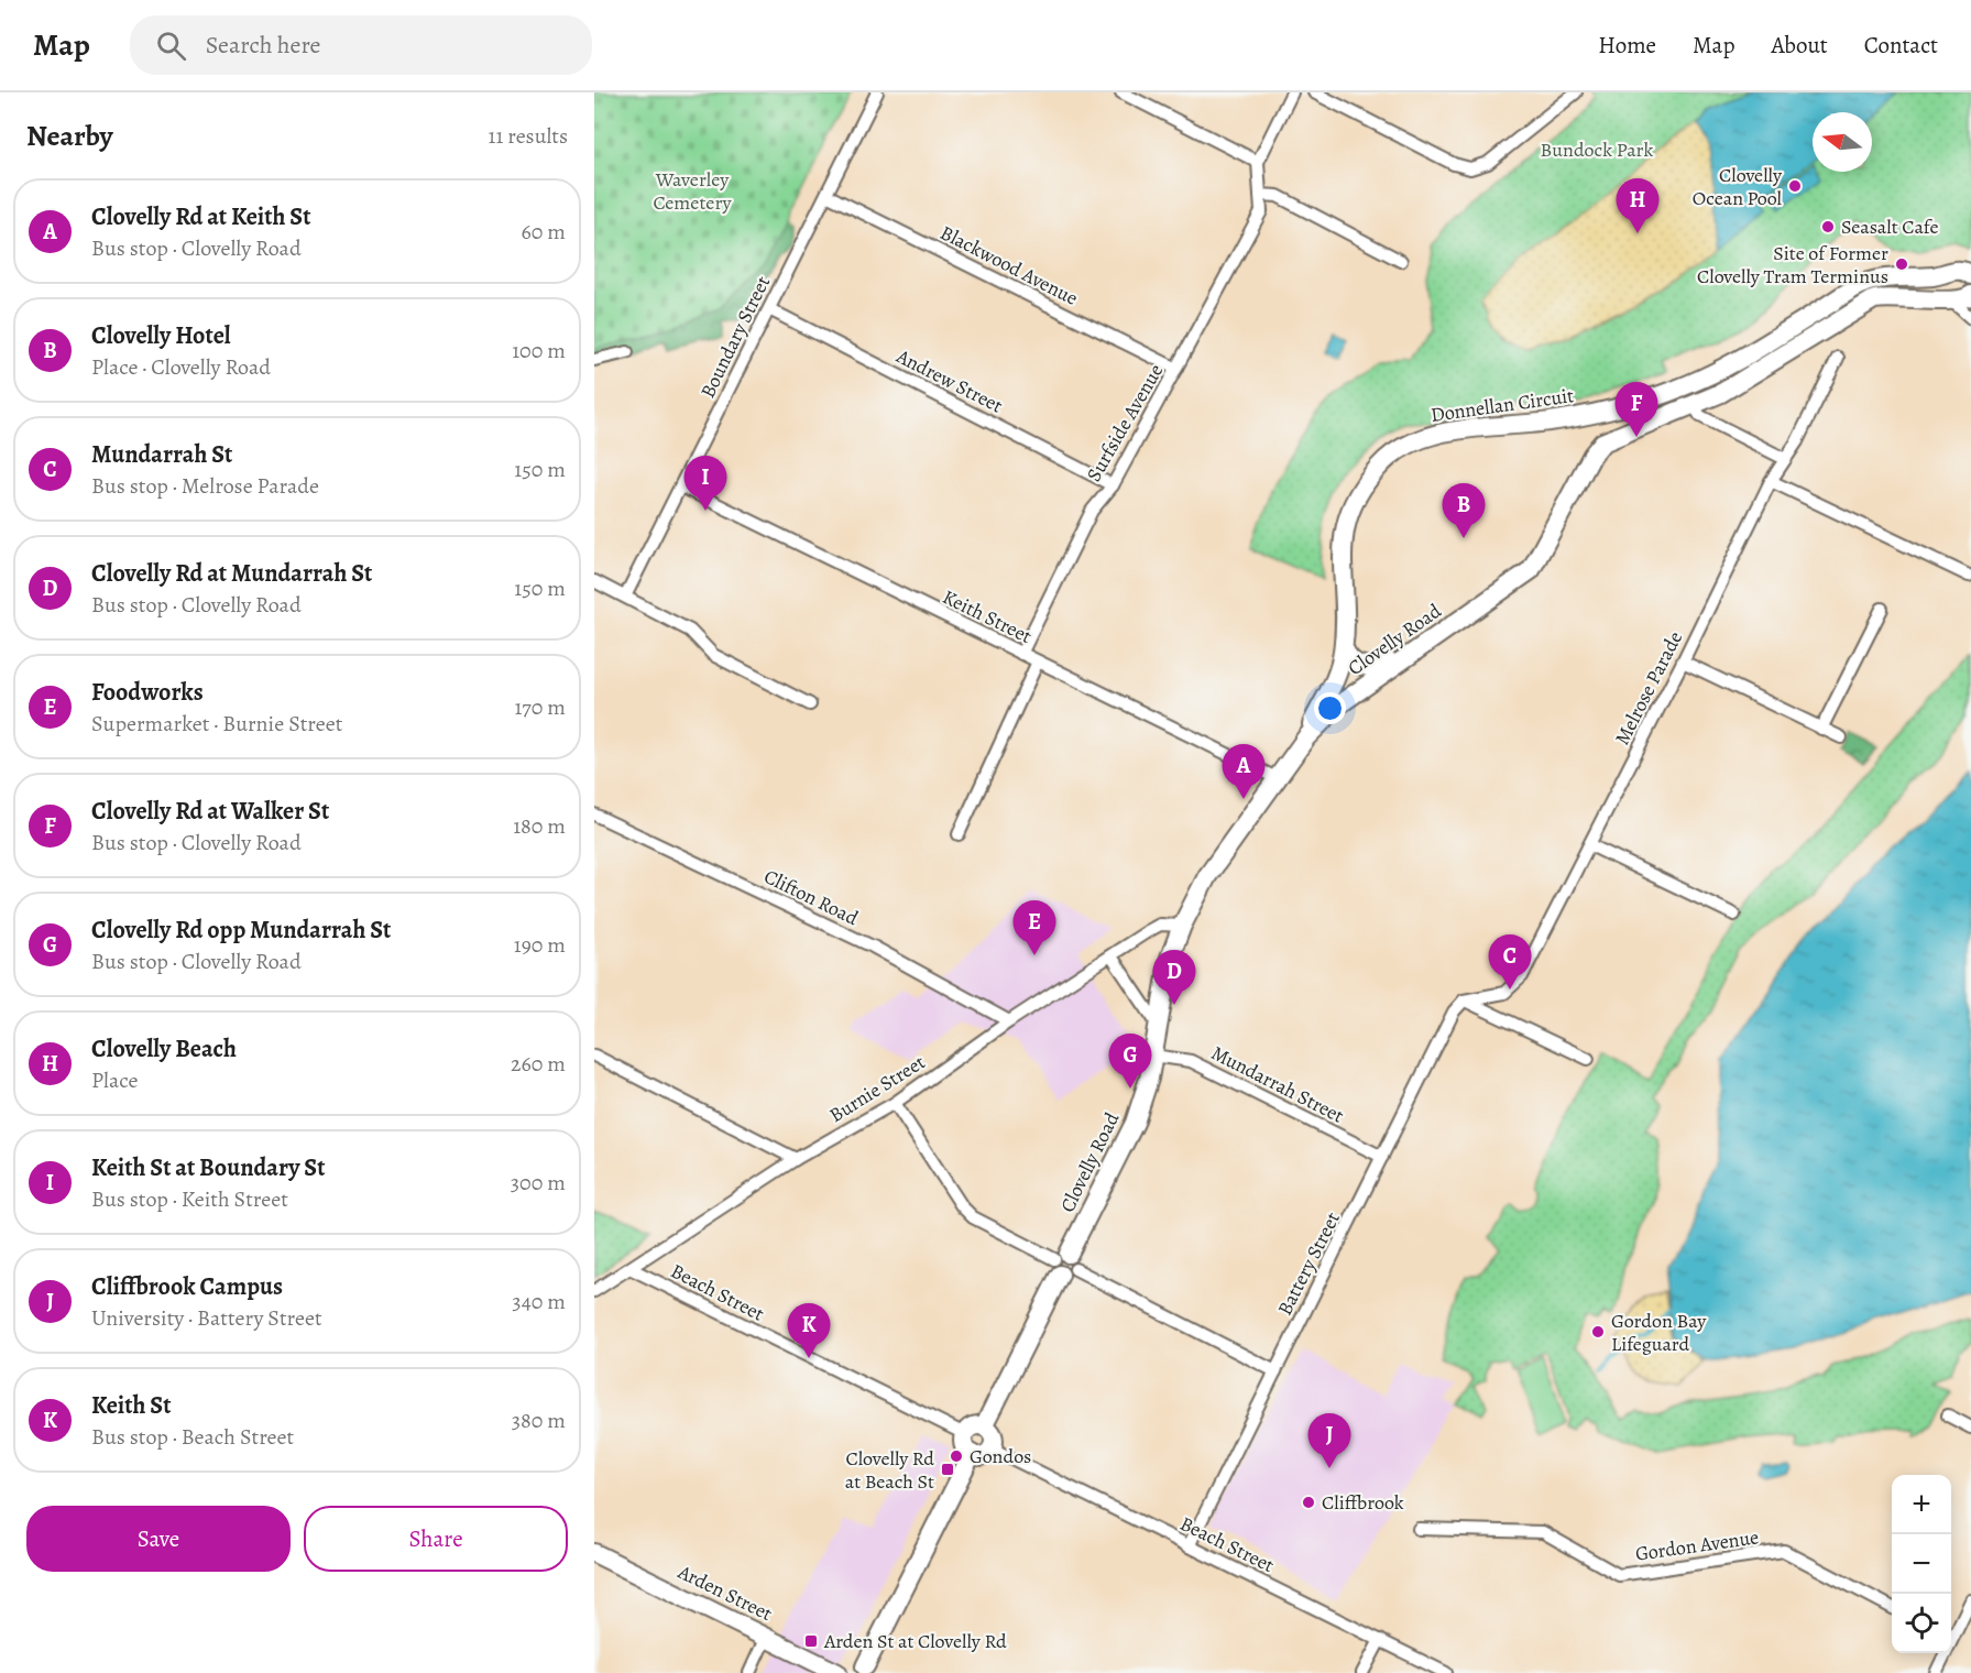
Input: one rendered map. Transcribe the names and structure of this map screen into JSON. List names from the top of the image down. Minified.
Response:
{"streets":{"street":["Blackwood Avenue","Boundary Street","Andrew Street","Donnellan Circuit","Surfside Avenue","Keith Street","Clovelly Road","Melrose Parade","Clifton Road","Mundarrah Street","Burnie Street","Battery Street","Beach Street","Gordon Avenue","Arden Street"]},"crossings":[["Blackwood Avenue","Boundary Street"],["Blackwood Avenue","Surfside Avenue"],["Boundary Street","Andrew Street"],["Boundary Street","Keith Street"],["Andrew Street","Surfside Avenue"],["Donnellan Circuit","Clovelly Road"],["Surfside Avenue","Keith Street"],["Keith Street","Clovelly Road"],["Clovelly Road","Mundarrah Street"],["Clovelly Road","Burnie Street"],["Clovelly Road","Beach Street"],["Melrose Parade","Battery Street"],["Clifton Road","Burnie Street"],["Mundarrah Street","Battery Street"],["Burnie Street","Beach Street"],["Battery Street","Beach Street"]],"parks":["Bundock Park","Waverley Cemetery"],"places":{"other":["Clovelly Ocean Pool","Seasalt Cafe","Site of Former Clovelly Tram Terminus","Gordon Bay Lifeguard","Gondos","Cliffbrook"],"transit":["Clovelly Rd at Beach St","Arden St at Clovelly Rd"]},"north":"left","page":{"header":"Map","search":"Search here","nav":["Home","Map","About","Contact"],"heading":["Nearby","11 results"],"list":[{"mark":"A","name":"Clovelly Rd at Keith St","note":"Bus stop · Clovelly Road","value":"60 m"},{"mark":"B","name":"Clovelly Hotel","note":"Place · Clovelly Road","value":"100 m"},{"mark":"C","name":"Mundarrah St","note":"Bus stop · Melrose Parade","value":"150 m"},{"mark":"D","name":"Clovelly Rd at Mundarrah St","note":"Bus stop · Clovelly Road","value":"150 m"},{"mark":"E","name":"Foodworks","note":"Supermarket · Burnie Street","value":"170 m"},{"mark":"F","name":"Clovelly Rd at Walker St","note":"Bus stop · Clovelly Road","value":"180 m"},{"mark":"G","name":"Clovelly Rd opp Mundarrah St","note":"Bus stop · Clovelly Road","value":"190 m"},{"mark":"H","name":"Clovelly Beach","note":"Place","value":"260 m"},{"mark":"I","name":"Keith St at Boundary St","note":"Bus stop · Keith Street","value":"300 m"},{"mark":"J","name":"Cliffbrook Campus","note":"University · Battery Street","value":"340 m"},{"mark":"K","name":"Keith St","note":"Bus stop · Beach Street","value":"380 m"}],"pins":["H","F","I","B","A","E","C","D","G","K","J"],"map_buttons":["+","−"],"buttons":["Save","Share"]}}
